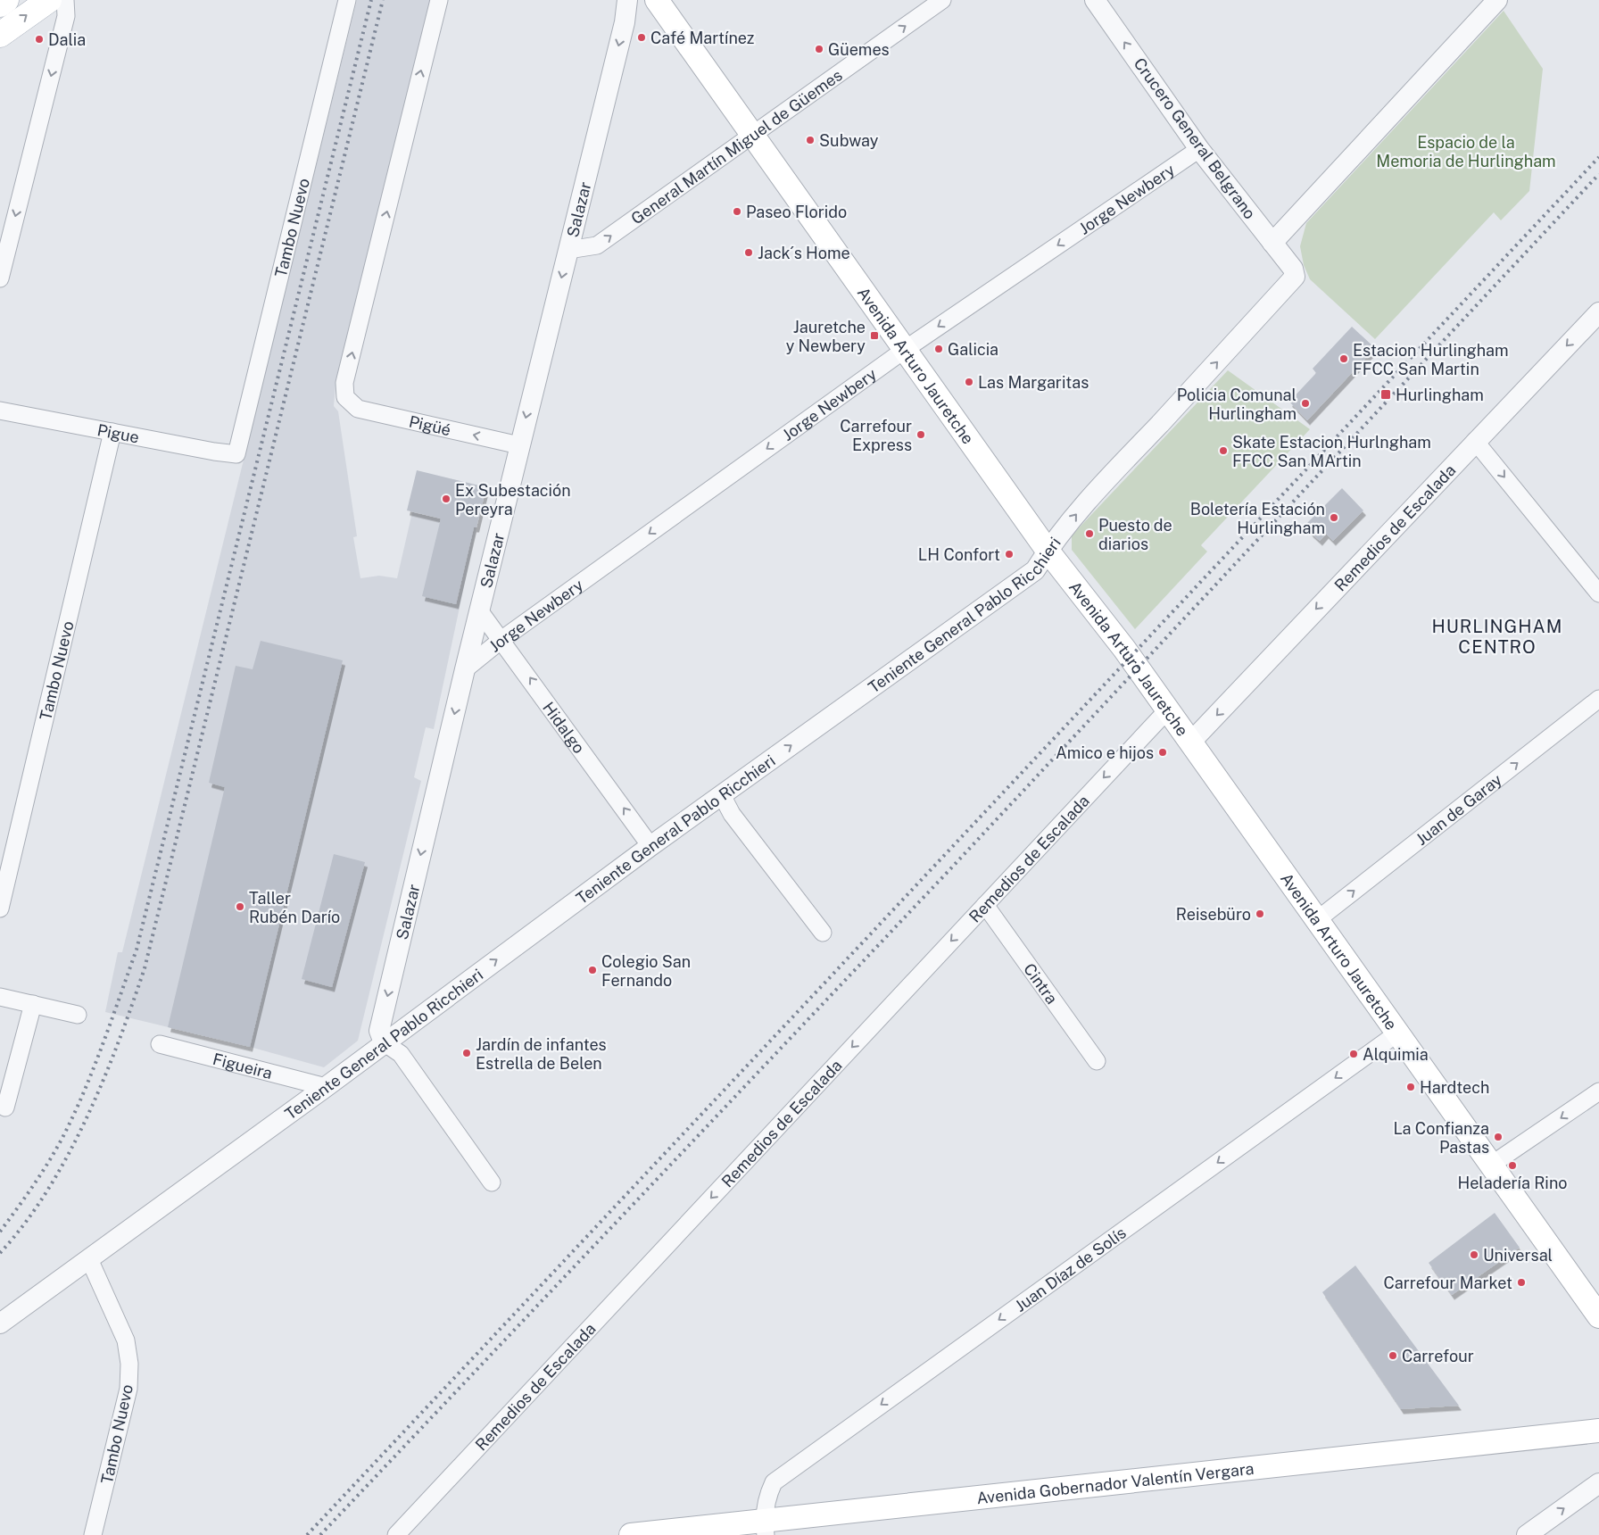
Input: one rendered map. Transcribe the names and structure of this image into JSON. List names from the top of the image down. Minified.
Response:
{"streets":{"main road":["Avenida Arturo Jauretche","Avenida Gobernador Valentín Vergara"],"street":["Crucero General Belgrano","General Martín Miguel de Güemes","Jorge Newbery","Salazar","Tambo Nuevo","Pigüé","Pigue","Remedios de Escalada","Teniente General Pablo Ricchieri","Hidalgo","Juan de Garay","Cintra","Figueira","Juan Díaz de Solís"]},"crossings":[["Crucero General Belgrano","Jorge Newbery"],["Crucero General Belgrano","Teniente General Pablo Ricchieri"],["General Martín Miguel de Güemes","Salazar"],["General Martín Miguel de Güemes","Avenida Arturo Jauretche"],["Jorge Newbery","Salazar"],["Jorge Newbery","Avenida Arturo Jauretche"],["Jorge Newbery","Hidalgo"],["Salazar","Pigüé"],["Salazar","Teniente General Pablo Ricchieri"],["Salazar","Hidalgo"],["Tambo Nuevo","Pigue"],["Tambo Nuevo","Teniente General Pablo Ricchieri"],["Avenida Arturo Jauretche","Remedios de Escalada"],["Avenida Arturo Jauretche","Teniente General Pablo Ricchieri"],["Avenida Arturo Jauretche","Juan de Garay"],["Avenida Arturo Jauretche","Juan Díaz de Solís"],["Remedios de Escalada","Cintra"],["Teniente General Pablo Ricchieri","Hidalgo"],["Teniente General Pablo Ricchieri","Figueira"],["Juan Díaz de Solís","Avenida Gobernador Valentín Vergara"]],"one_way":["Crucero General Belgrano","General Martín Miguel de Güemes","Jorge Newbery","Salazar","Remedios de Escalada","Teniente General Pablo Ricchieri","Hidalgo","Juan de Garay","Juan Díaz de Solís"],"districts":["HURLINGHAM CENTRO"],"parks":["Espacio de la Memoria de Hurlingham"],"places":{"other":["Café Martínez","Dalia","Güemes","Subway","Paseo Florido","Jack´s Home","Galicia","Estacion Hurlingham FFCC San Martin","Las Margaritas","Policia Comunal Hurlingham","Carrefour Express","Skate Estacion Hurlngham FFCC San MArtin","Ex Subestación Pereyra","Boletería Estación Hurlingham","Puesto de diarios","LH Confort","Amico e hijos","Taller Rubén Darío","Reisebüro","Colegio San Fernando","Jardín de infantes Estrella de Belen","Alquimia","Hardtech","La Confianza Pastas","Heladería Rino","Universal","Carrefour Market","Carrefour"],"transit":["Jauretche y Newbery","Hurlingham"]}}
